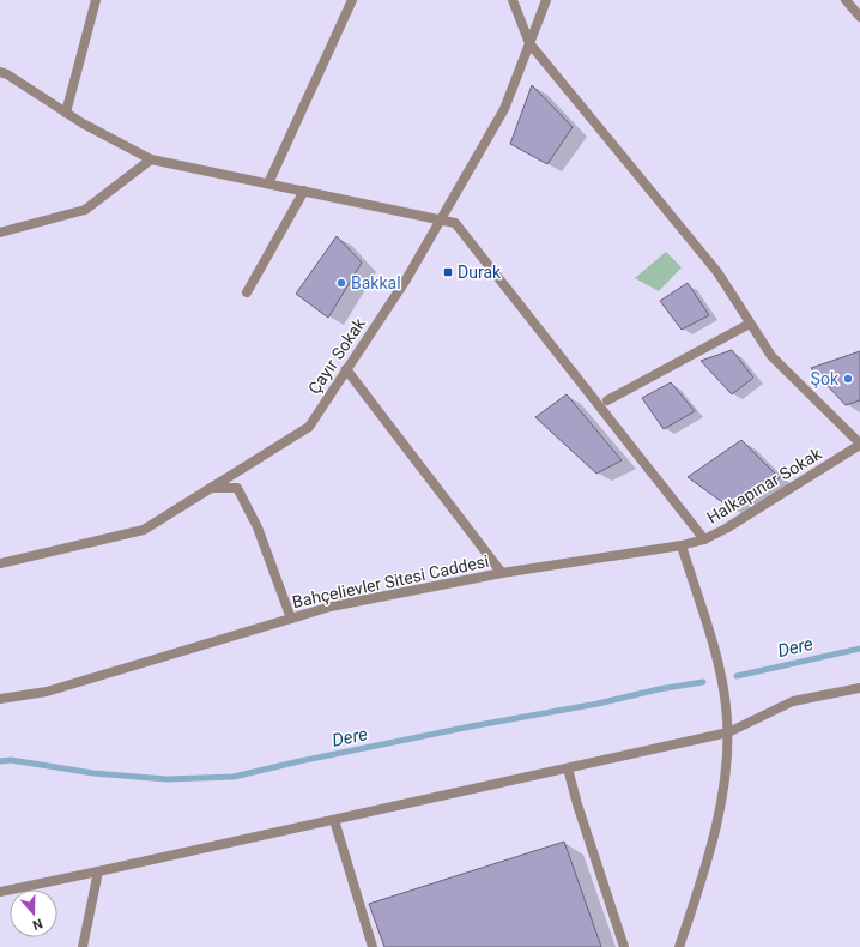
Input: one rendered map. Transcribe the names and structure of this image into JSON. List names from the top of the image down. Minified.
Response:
{"streets":{"street":["Çayır Sokak","Halkapınar Sokak","Bahçelievler Sitesi Caddesi"]},"crossings":[["Halkapınar Sokak","Bahçelievler Sitesi Caddesi"]],"water":["Dere"],"places":{"transit":["Durak"],"other":["Bakkal","Şok"]},"north":"bottom"}
